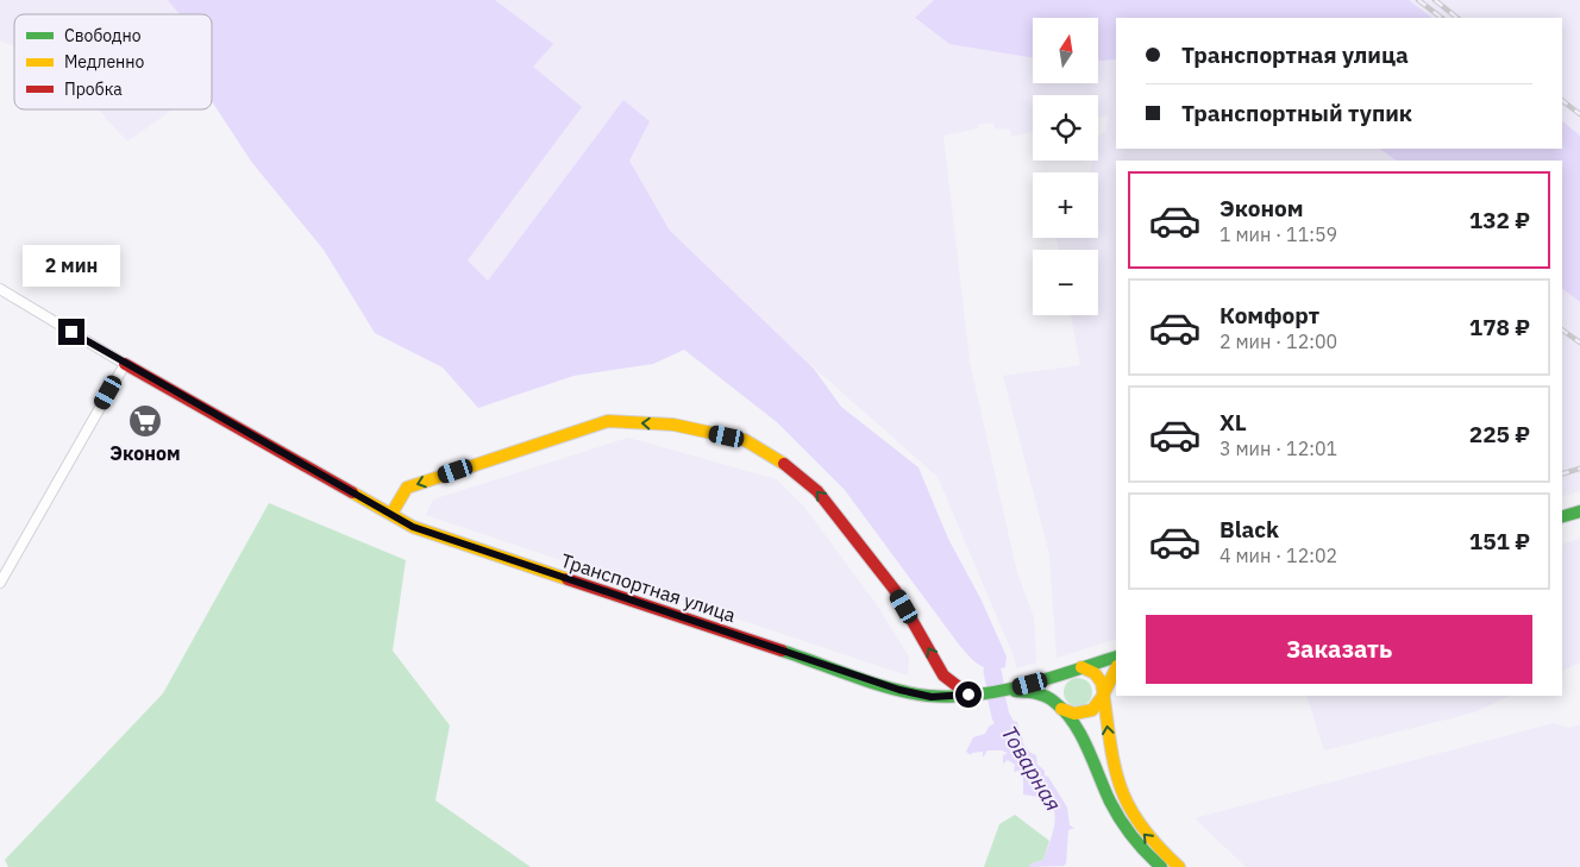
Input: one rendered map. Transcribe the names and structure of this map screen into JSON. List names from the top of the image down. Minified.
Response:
{"streets":{"street":["Транспортная улица"]},"water":["Товарная"],"places":{"supermarket":["Эконом"]},"legend":["Свободно","Медленно","Пробка"],"north":"top","page":{"map_buttons":["+","−"],"banner":["Транспортная улица","Транспортный тупик"],"list":[{"name":"Эконом","note":"1 мин · 11:59","value":"132 ₽"},{"name":"Комфорт","note":"2 мин · 12:00","value":"178 ₽"},{"name":"XL","note":"3 мин · 12:01","value":"225 ₽"},{"name":"Black","note":"4 мин · 12:02","value":"151 ₽"}],"bubble":"2 мин","buttons":"Заказать"}}
